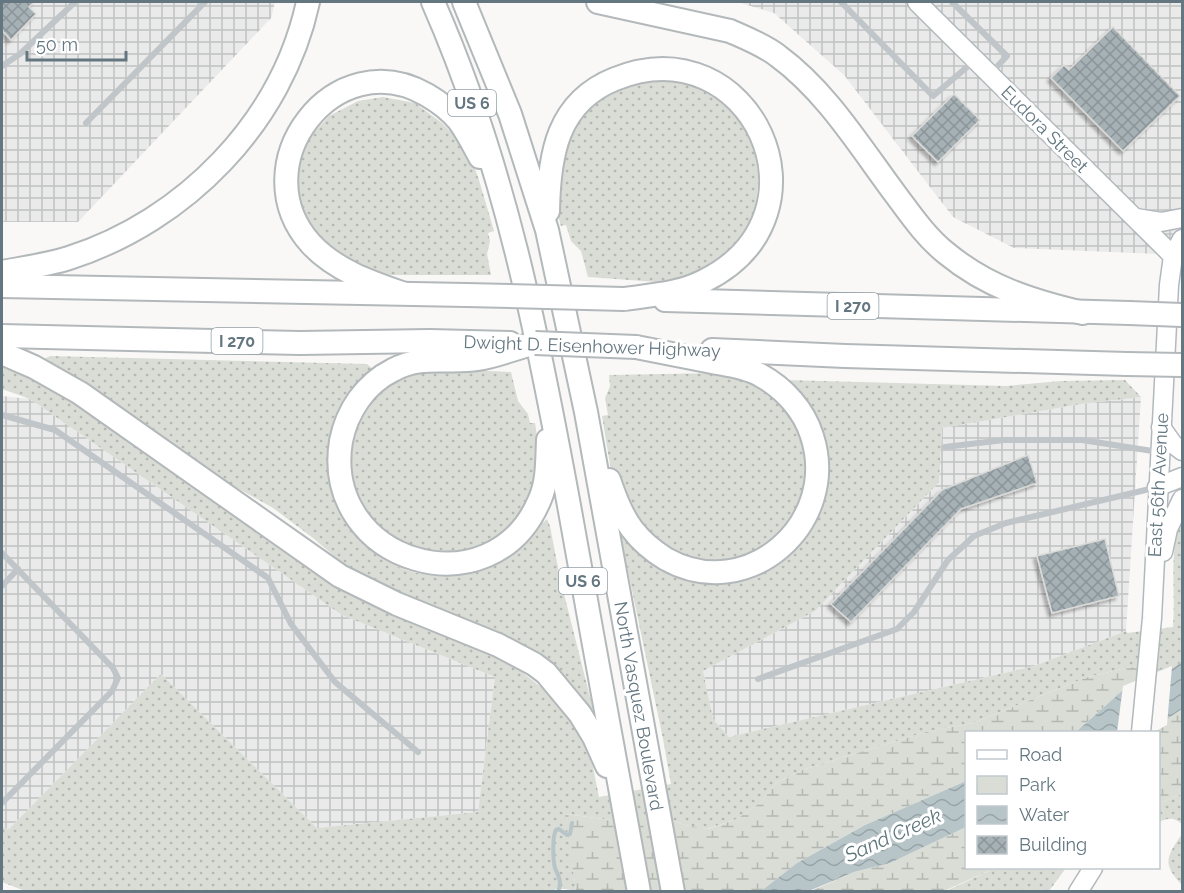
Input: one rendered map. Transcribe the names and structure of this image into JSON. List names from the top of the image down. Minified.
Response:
{"streets":{"highway":["US 6","I 270","Dwight D. Eisenhower Highway","North Vasquez Boulevard"],"main road":["Eudora Street","East 56th Avenue"]},"crossings":[["Eudora Street","East 56th Avenue"]],"water":["Sand Creek"],"legend":["Road","Park","Water","Building"],"scale_bar":"50 m"}
